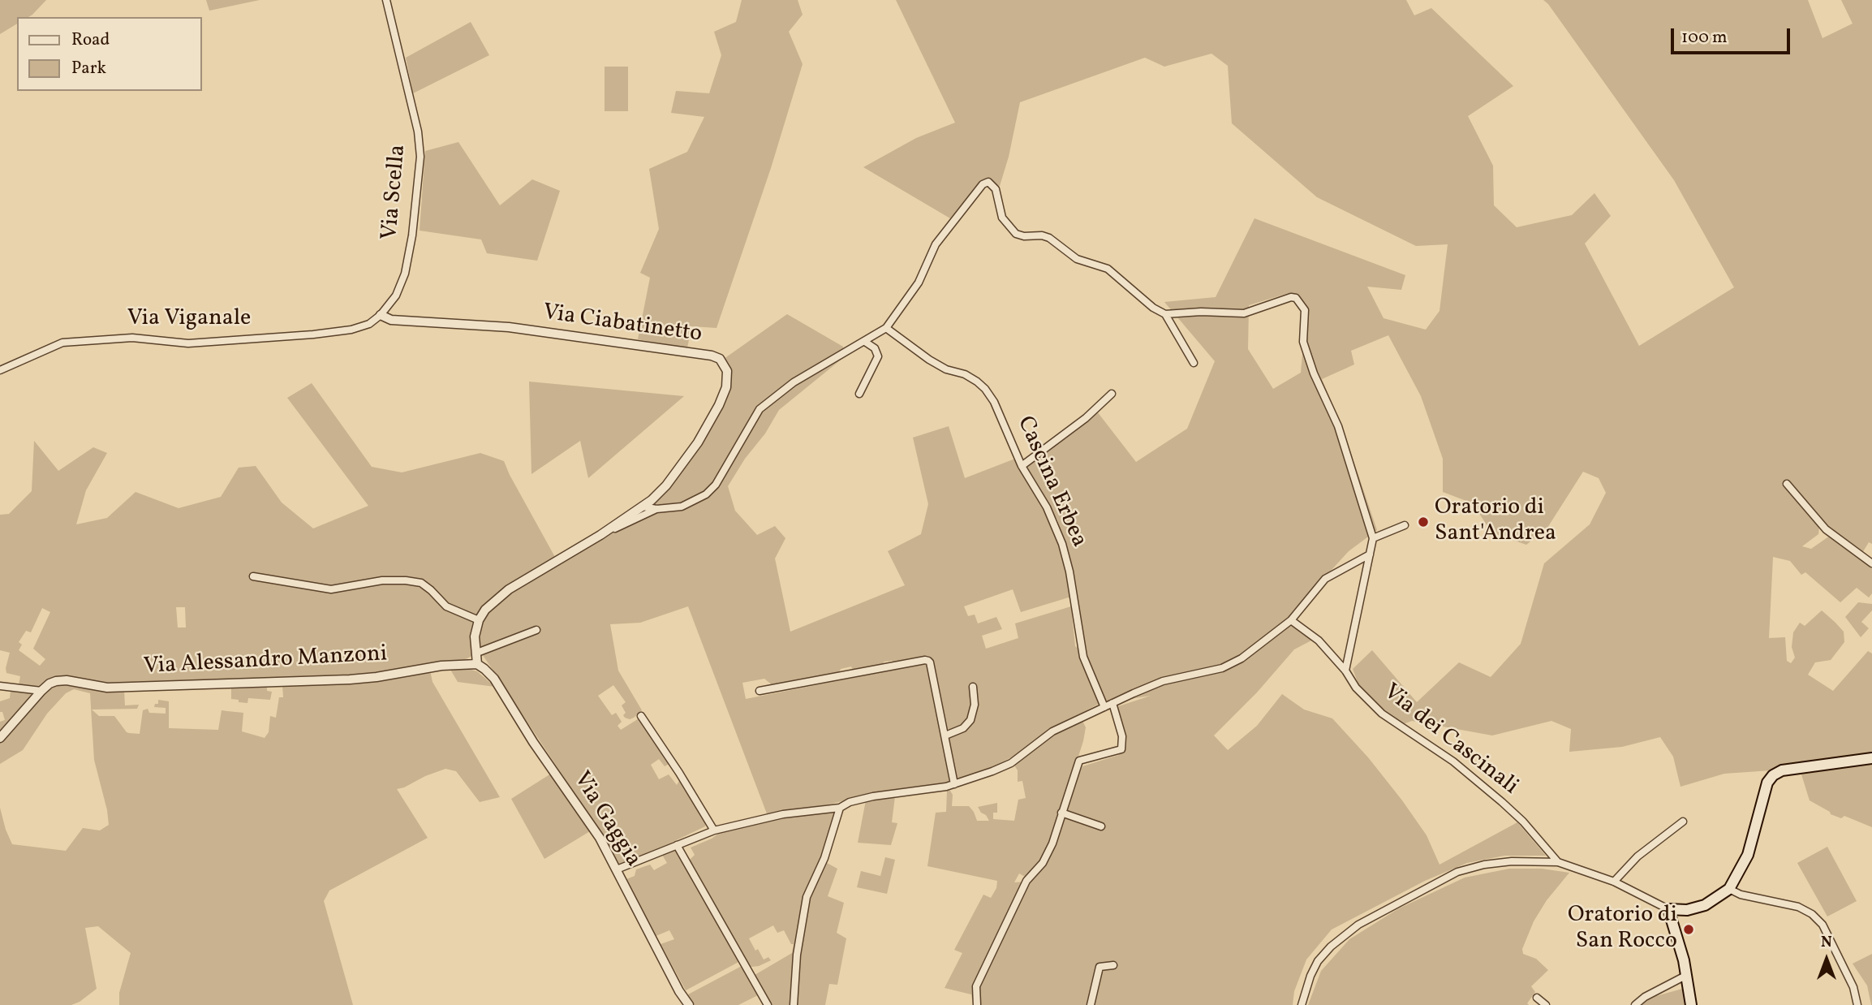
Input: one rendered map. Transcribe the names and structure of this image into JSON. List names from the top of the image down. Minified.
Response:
{"streets":{"street":["Via Scella","Via Viganale","Via Ciabatinetto","Cascina Erbea","Via Alessandro Manzoni","Via dei Cascinali","Via Gaggia"]},"crossings":[["Via Scella","Via Viganale"],["Via Scella","Via Ciabatinetto"],["Via Viganale","Via Ciabatinetto"],["Via Alessandro Manzoni","Via Gaggia"]],"places":["Oratorio di Sant'Andrea","Oratorio di San Rocco"],"legend":["Road","Park"],"scale_bar":"100 m","north":"top"}
